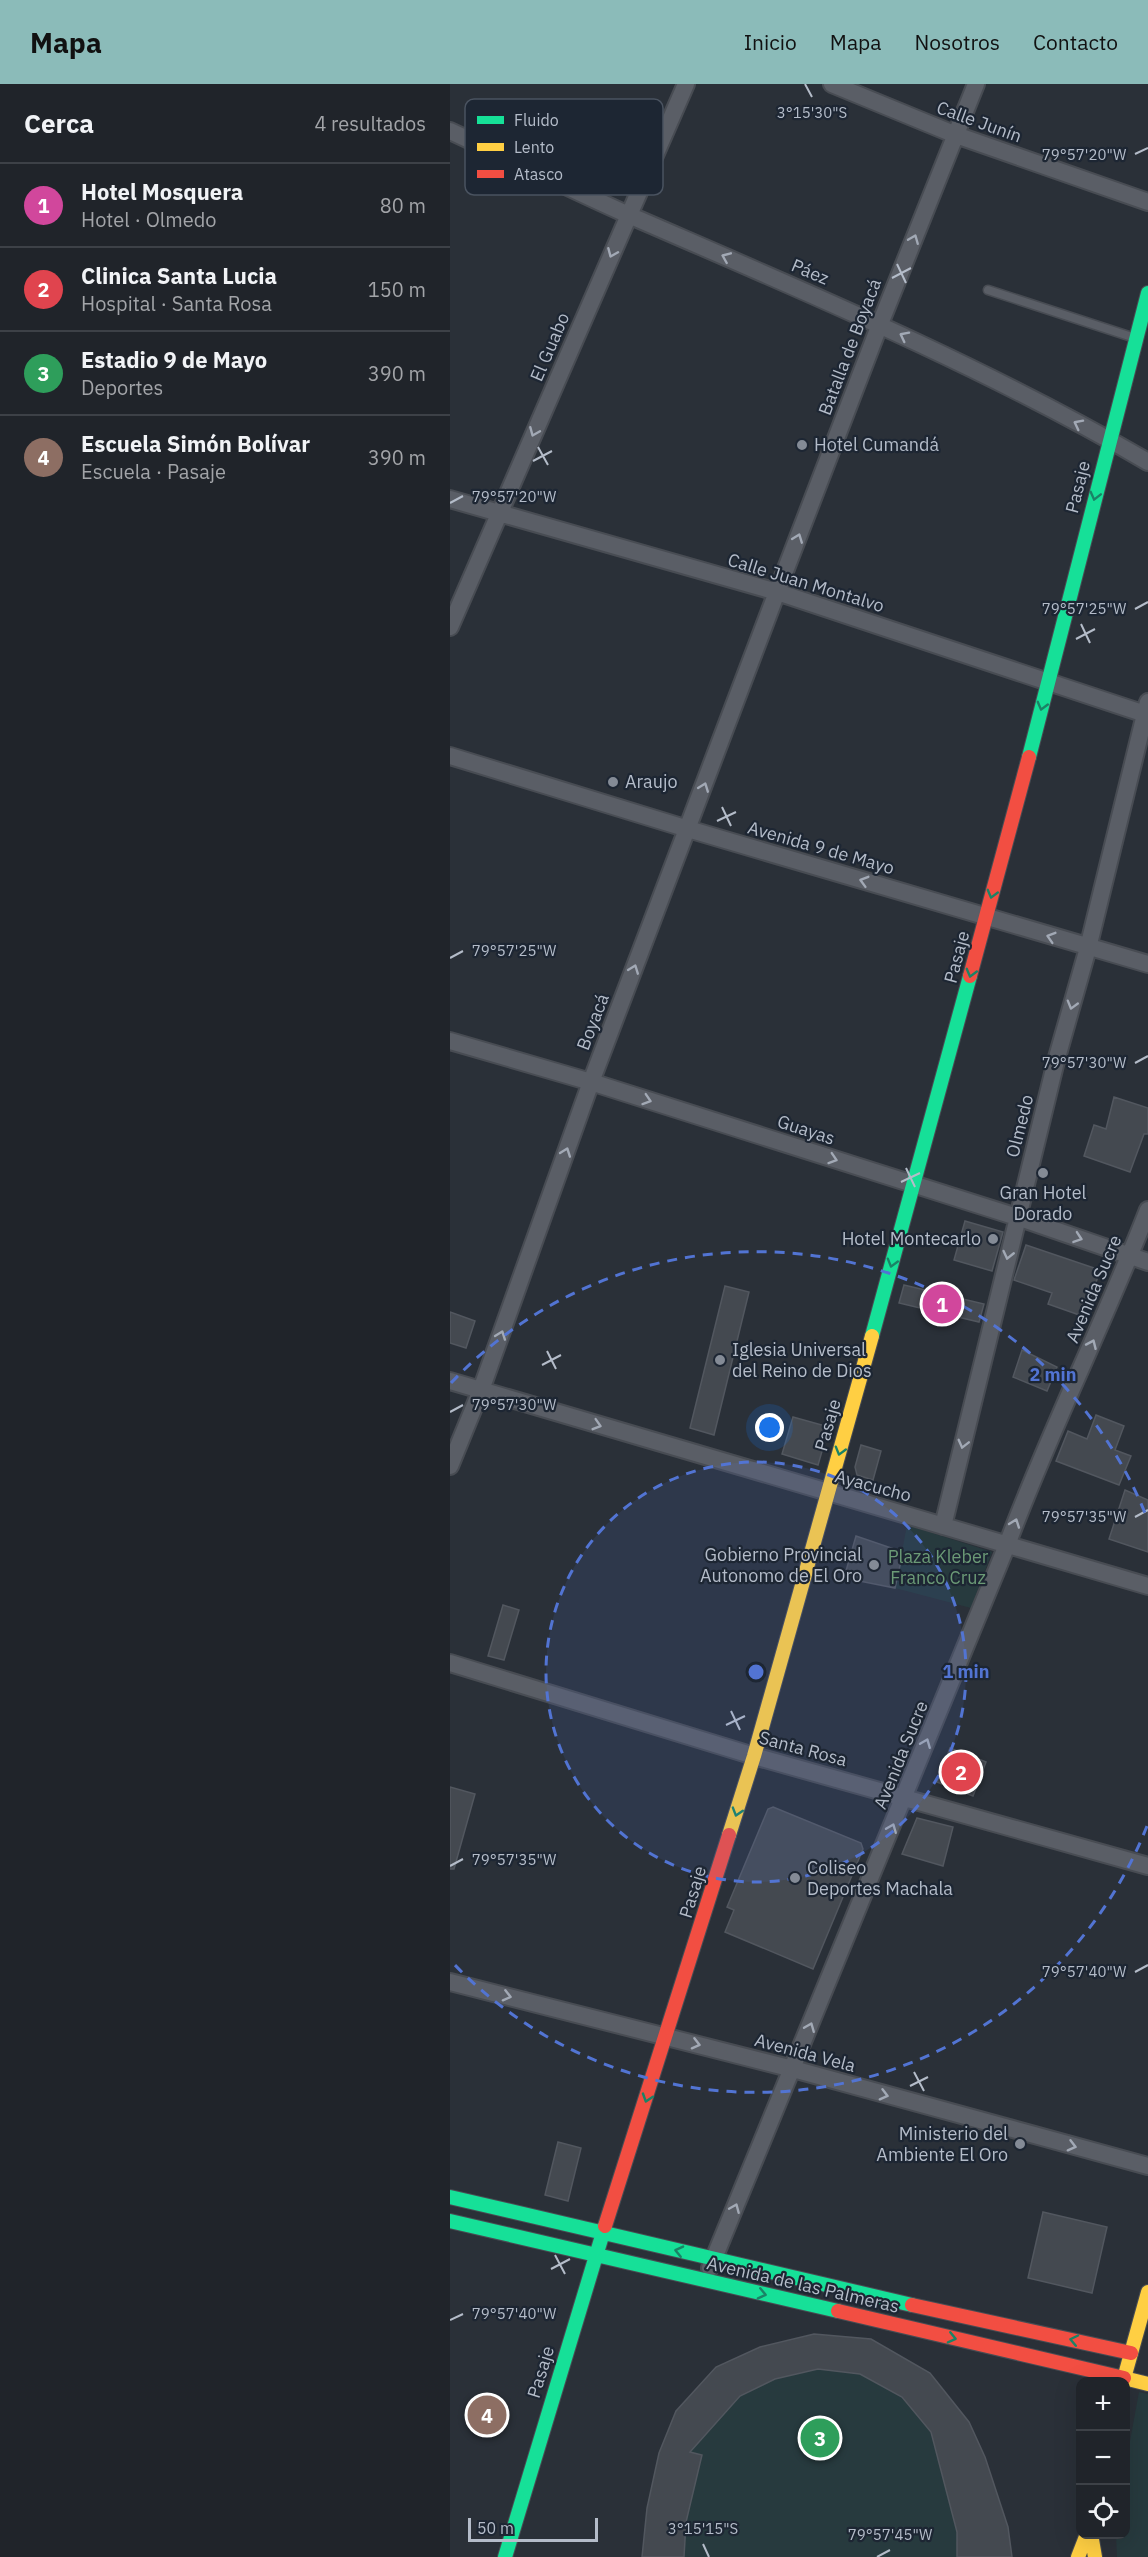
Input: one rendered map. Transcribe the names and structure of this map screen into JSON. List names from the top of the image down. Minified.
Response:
{"streets":{"street":["Calle Junín","Páez","El Guabo","Batalla de Boyacá","Pasaje","Calle Juan Montalvo","Avenida 9 de Mayo","Boyacá","Olmedo","Guayas","Avenida Sucre","Ayacucho","Santa Rosa","Avenida Vela","Avenida de las Palmeras"]},"crossings":[["Calle Junín","Batalla de Boyacá"],["Páez","El Guabo"],["Páez","Batalla de Boyacá"],["Páez","Pasaje"],["El Guabo","Calle Juan Montalvo"],["Batalla de Boyacá","Calle Juan Montalvo"],["Batalla de Boyacá","Boyacá"],["Pasaje","Calle Juan Montalvo"],["Pasaje","Avenida 9 de Mayo"],["Pasaje","Guayas"],["Pasaje","Ayacucho"],["Pasaje","Santa Rosa"],["Pasaje","Avenida Vela"],["Pasaje","Avenida de las Palmeras"],["Calle Juan Montalvo","Boyacá"],["Calle Juan Montalvo","Olmedo"],["Avenida 9 de Mayo","Boyacá"],["Avenida 9 de Mayo","Olmedo"],["Boyacá","Guayas"],["Boyacá","Ayacucho"],["Olmedo","Guayas"],["Olmedo","Ayacucho"],["Guayas","Avenida Sucre"],["Avenida Sucre","Ayacucho"],["Avenida Sucre","Santa Rosa"],["Avenida Sucre","Avenida Vela"],["Avenida Sucre","Avenida de las Palmeras"]],"one_way":["Páez","El Guabo","Batalla de Boyacá","Pasaje","Avenida 9 de Mayo","Boyacá","Olmedo","Guayas","Avenida Sucre","Ayacucho","Avenida Vela"],"parks":["Plaza Kleber Franco Cruz"],"places":["Hotel Cumandá","Araujo","Gran Hotel Dorado","Hotel Montecarlo","Iglesia Universal del Reino de Dios","Gobierno Provincial Autonomo de El Oro","Coliseo Deportes Machala","Ministerio del Ambiente El Oro"],"legend":["Fluido","Lento","Atasco"],"scale_bar":"50 m","page":{"header":"Mapa","nav":["Inicio","Mapa","Nosotros","Contacto"],"heading":["Cerca","4 resultados"],"list":[{"mark":"1","name":"Hotel Mosquera","note":"Hotel · Olmedo","value":"80 m"},{"mark":"2","name":"Clinica Santa Lucia","note":"Hospital · Santa Rosa","value":"150 m"},{"mark":"3","name":"Estadio 9 de Mayo","note":"Deportes","value":"390 m"},{"mark":"4","name":"Escuela Simón Bolívar","note":"Escuela · Pasaje","value":"390 m"}],"pins":["1","2","4","3"],"map_buttons":["+","−"],"scale":"50 m"},"coordinates":["3°15'30\"S","79°57'20\"W","79°57'25\"W","79°57'30\"W","79°57'35\"W","79°57'40\"W","3°15'15\"S","79°57'45\"W"],"rings":["2 min","1 min"]}
